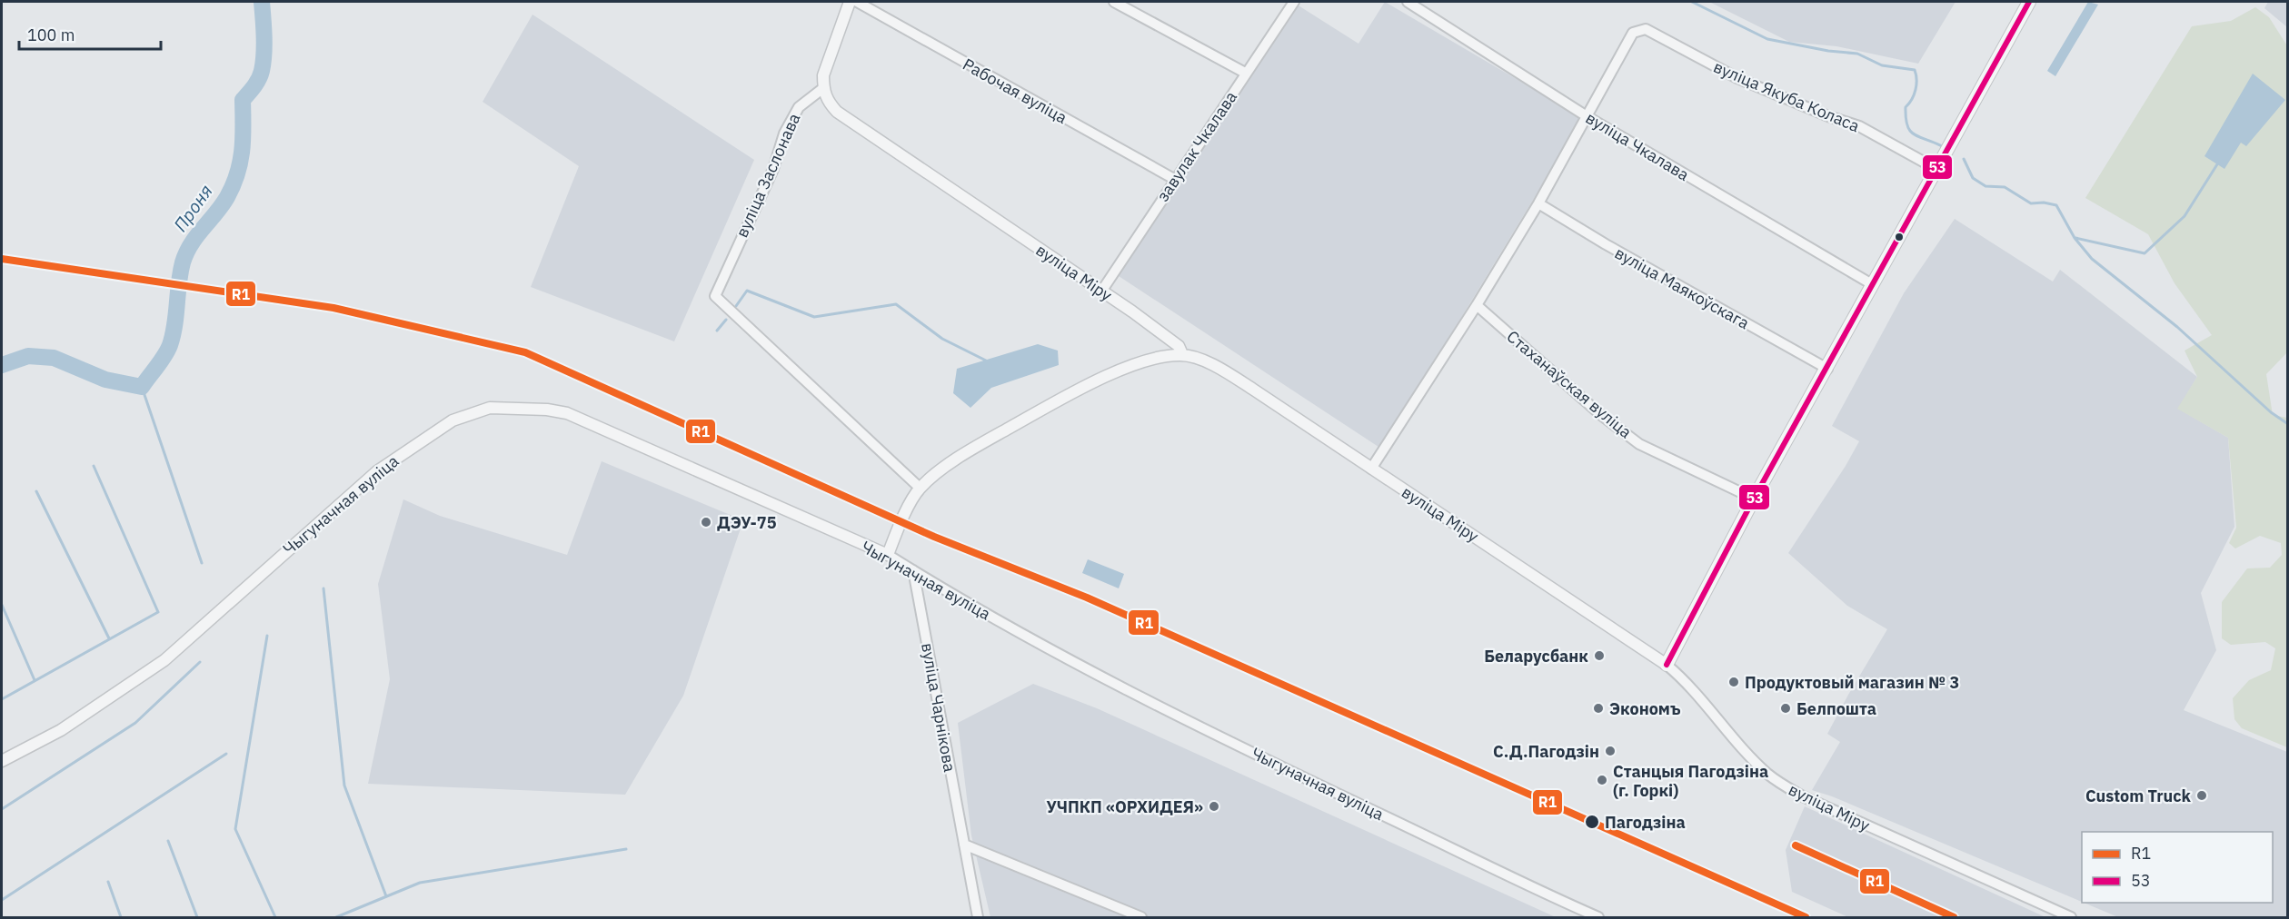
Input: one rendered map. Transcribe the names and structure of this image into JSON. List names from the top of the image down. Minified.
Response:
{"streets":{"street":["Рабочая вуліца","вуліца Якуба Коласа","завулак Чкалава","вуліца Чкалава","вуліца Заслонава","вуліца Міру","вуліца Маякоўскага","Стаханаўская вуліца","Чыгуначная вуліца","вуліца Чарнікова"]},"crossings":[["Рабочая вуліца","завулак Чкалава"],["вуліца Якуба Коласа","вуліца Чкалава"],["завулак Чкалава","вуліца Міру"],["вуліца Заслонава","вуліца Міру"],["Чыгуначная вуліца","вуліца Чарнікова"]],"water":["Проня"],"places":["ДЭУ-75","Беларусбанк","Продуктовый магазин № 3","Экономъ","Белпошта","С.Д.Пагодзін","Станцыя Пагодзіна (г. Горкі)","Custom Truck","УЧПКП «ОРХИДЕЯ»","Пагодзіна"],"lines":["transit line 53","transit line R1"],"legend":["R1","53"],"scale_bar":"100 m"}
